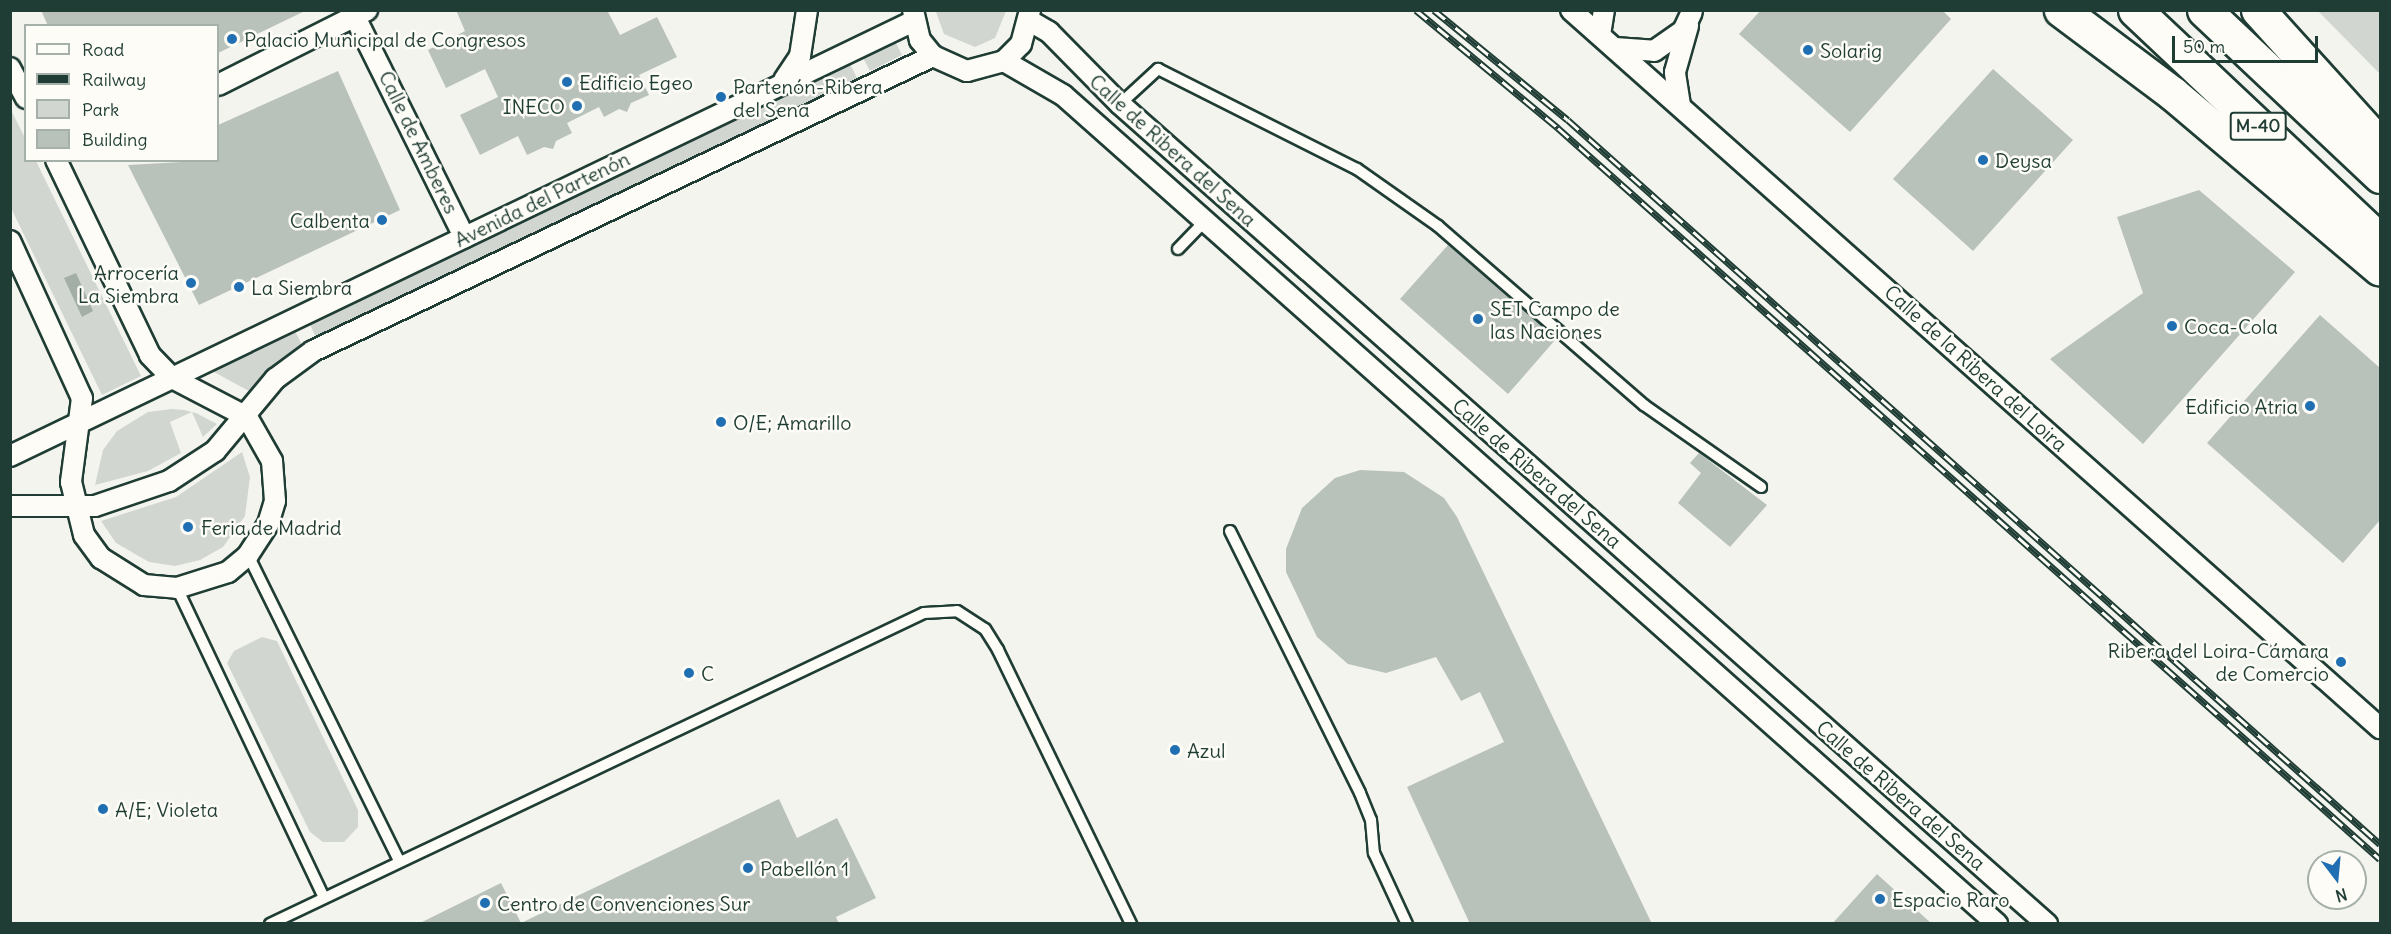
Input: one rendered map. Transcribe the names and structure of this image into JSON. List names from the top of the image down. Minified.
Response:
{"streets":{"highway":["M-40"],"street":["Calle de Amberes","Calle de Ribera del Sena","Avenida del Partenón","Calle de la Ribera del Loira"]},"crossings":[["Calle de Amberes","Avenida del Partenón"]],"places":["Palacio Municipal de Congresos","Solarig","Edificio Egeo","Partenón-Ribera del Sena","INECO","Deysa","Calbenta","Arrocería La Siembra","La Siembra","SET Campo de las Naciones","Coca-Cola","Edificio Atria","O/E; Amarillo","Feria de Madrid","Ribera del Loira-Cámara de Comercio","C","Azul","A/E; Violeta","Pabellón 1","Espacio Raro","Centro de Convenciones Sur"],"legend":["Road","Railway","Park","Building"],"scale_bar":"50 m","north":"bottom"}
